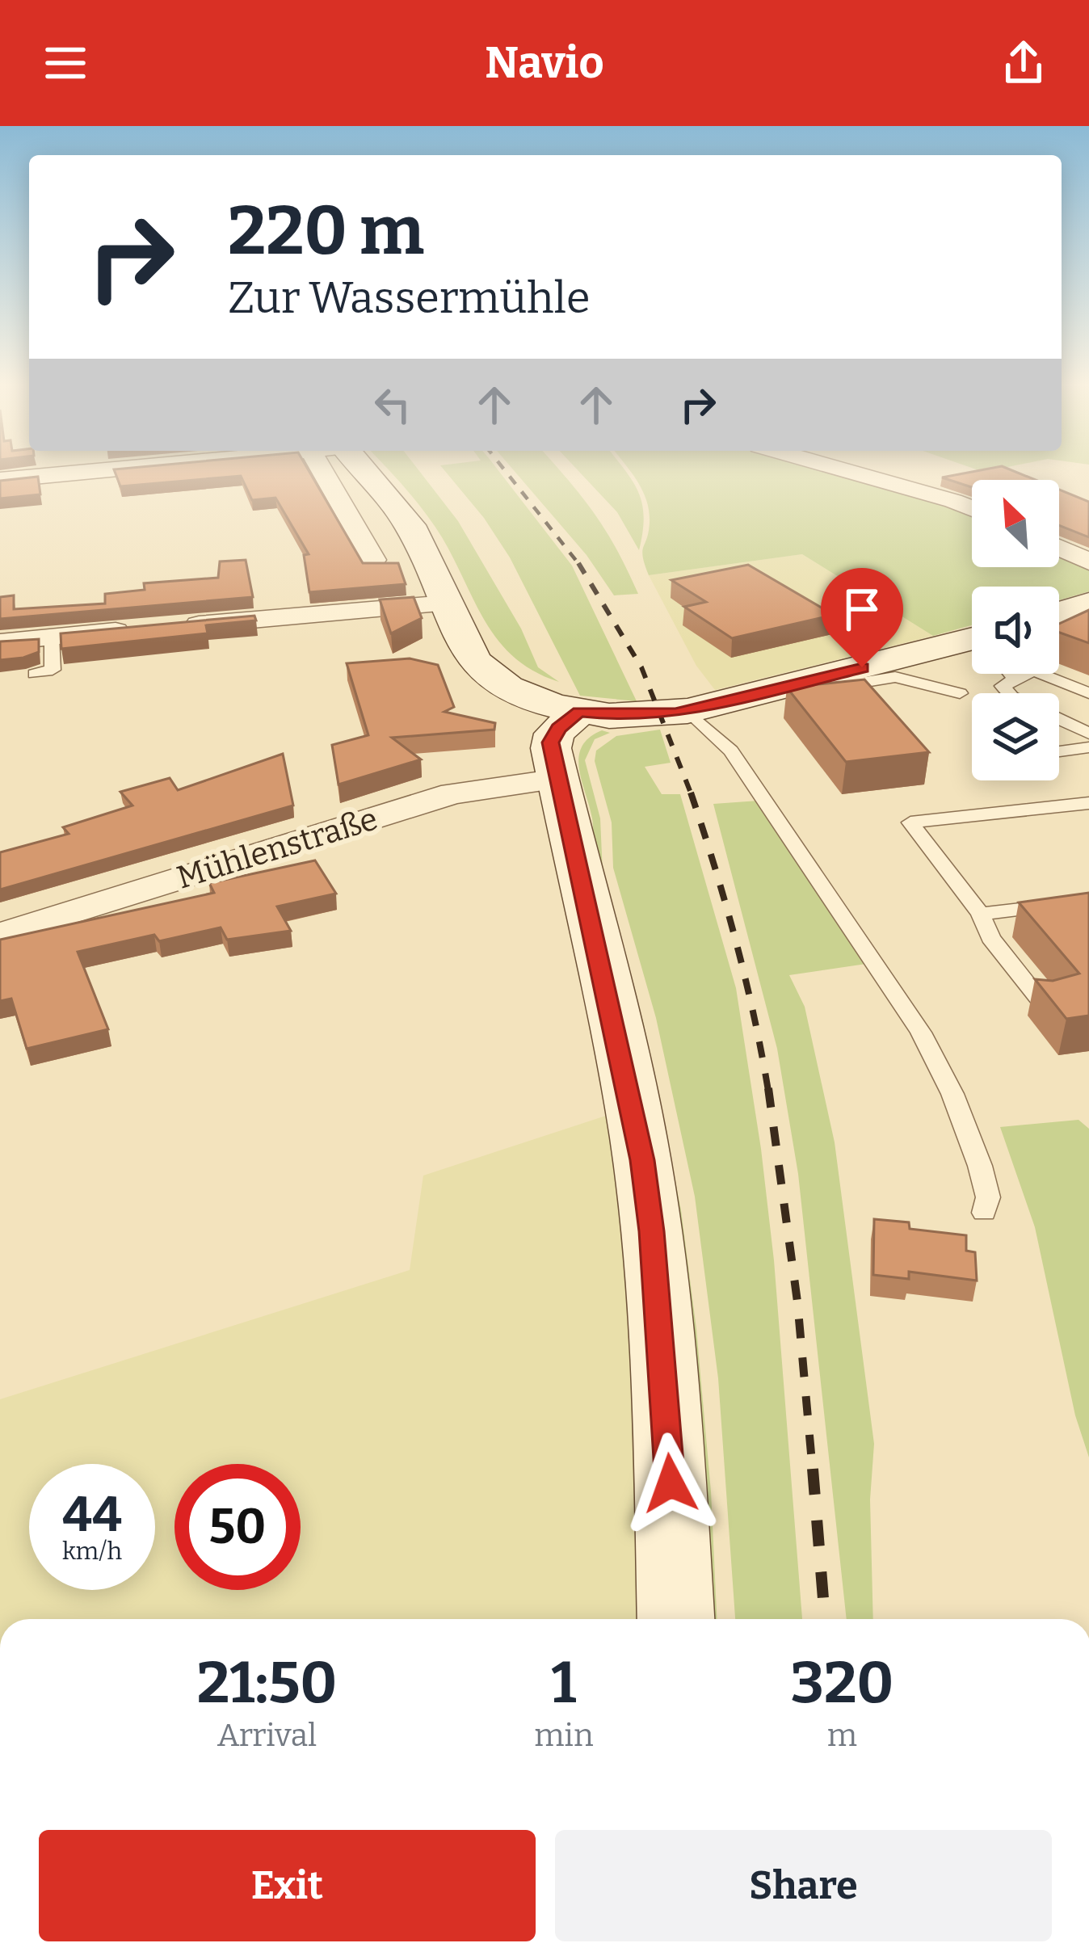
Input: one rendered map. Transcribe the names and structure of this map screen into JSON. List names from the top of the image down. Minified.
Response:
{"streets":{"street":["Mühlenstraße"]},"north":"top left","page":{"header":"Navio","turn":["220 m","Zur Wassermühle"],"speed":"44 km/h","limit":"50","eta":["21:50","Arrival","1","min","320","m"],"buttons":["Exit","Share"]}}
